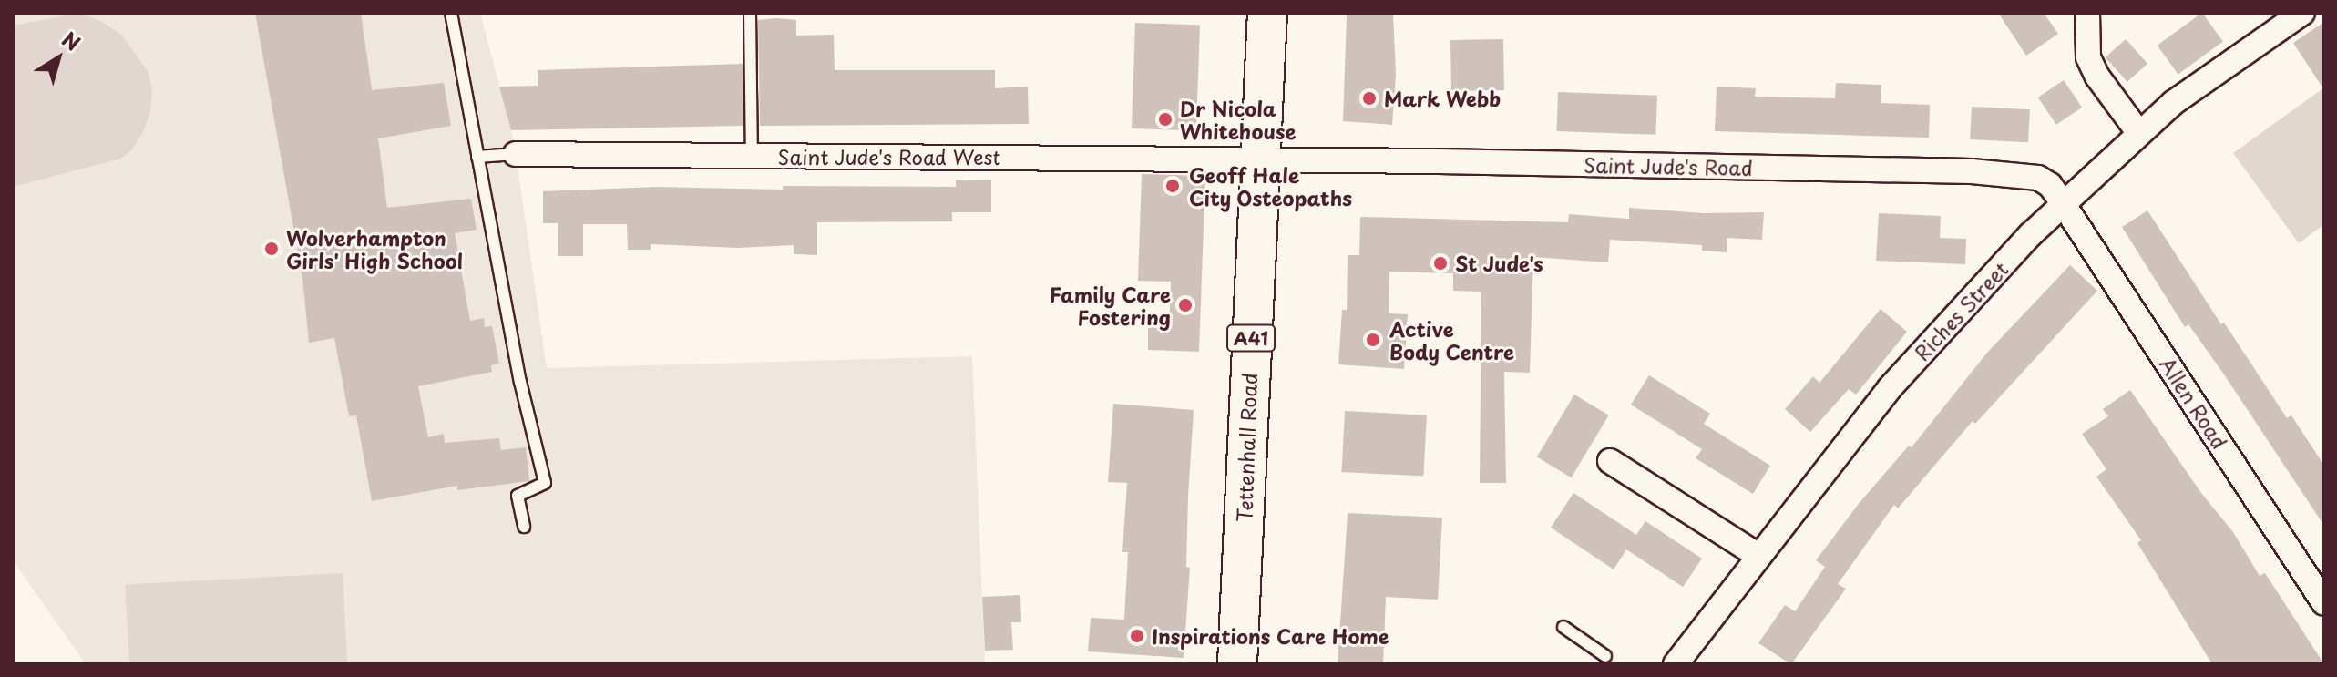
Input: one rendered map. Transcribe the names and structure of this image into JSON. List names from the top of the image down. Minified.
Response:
{"streets":{"highway":["A41","Tettenhall Road"],"street":["Saint Jude's Road West","Saint Jude's Road","Riches Street","Allen Road"]},"crossings":[["Saint Jude's Road West","Saint Jude's Road"],["Saint Jude's Road West","Tettenhall Road"],["Saint Jude's Road","Riches Street"],["Saint Jude's Road","Allen Road"],["Saint Jude's Road","Tettenhall Road"],["Riches Street","Allen Road"]],"places":["Mark Webb","Dr Nicola Whitehouse","Geoff Hale City Osteopaths","Wolverhampton Girls' High School","St Jude's","Family Care Fostering","Active Body Centre","Inspirations Care Home"],"north":"top right"}
